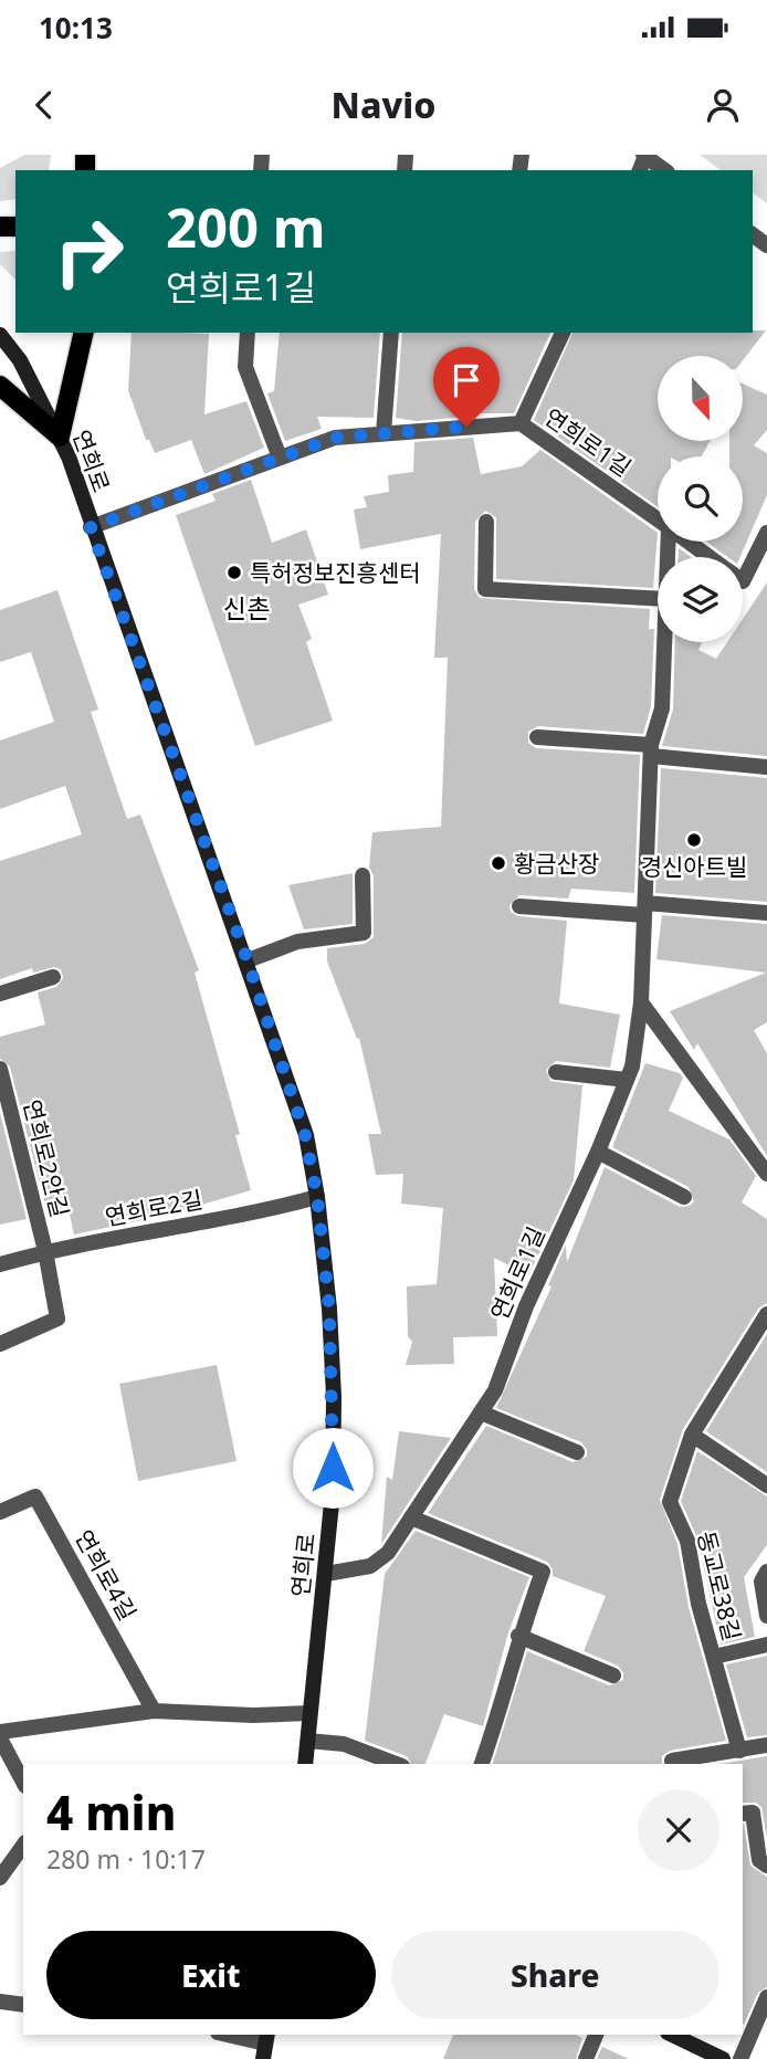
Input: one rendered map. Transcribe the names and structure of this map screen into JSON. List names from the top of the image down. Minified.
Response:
{"streets":{"main road":["연희로"],"street":["연희로1길","연희로2안길","연희로2길","연희로4길","동교로38길"]},"crossings":[["연희로1길","연희로"],["연희로","연희로2길"],["연희로2안길","연희로2길"]],"districts":["신촌"],"places":["특허정보진흥센터","경신아트빌","황금산장"],"north":"bottom","page":{"status":"10:13","header":"Navio","turn":["200 m","연희로1길"],"heading":["4 min","280 m · 10:17"],"buttons":["Exit","Share"]}}
